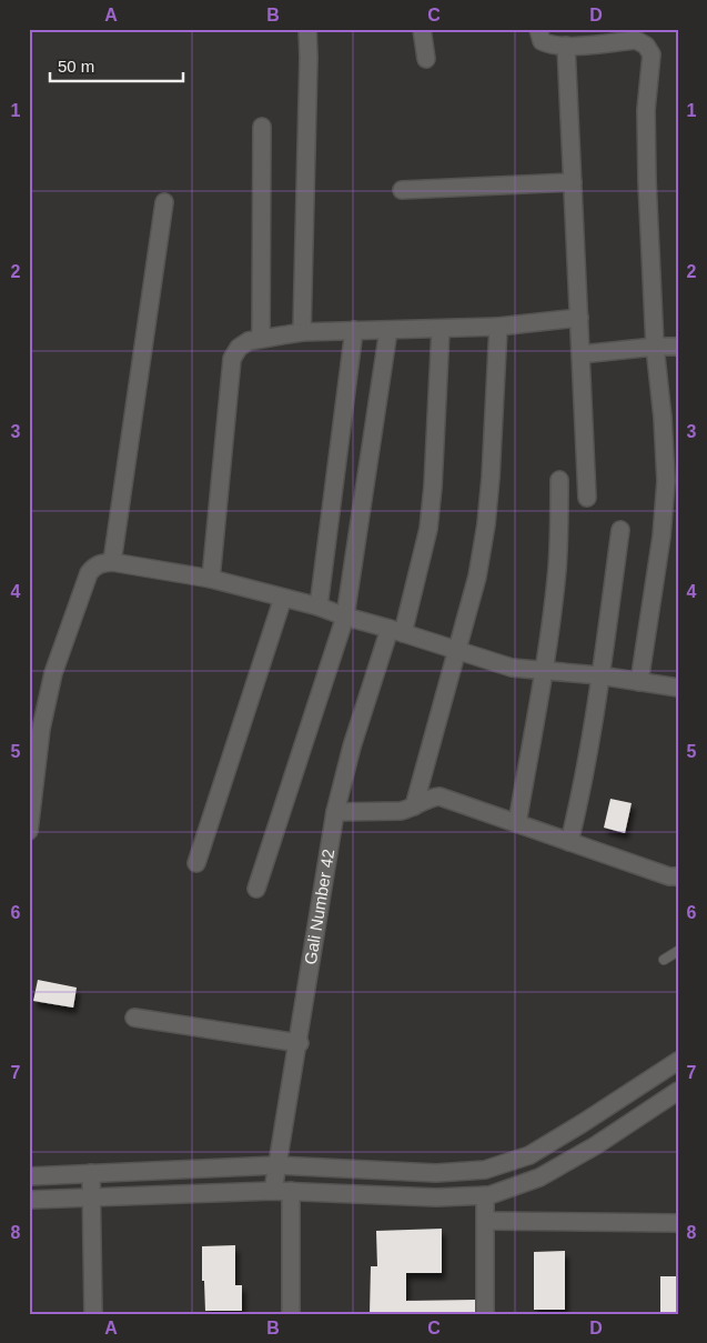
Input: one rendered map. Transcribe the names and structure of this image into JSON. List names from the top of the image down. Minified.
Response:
{"streets":{"street":["Gali Number 42"]},"scale_bar":"50 m","grid":{"columns":["A","B","C","D"],"rows":["1","2","3","4","5","6","7","8"]}}
